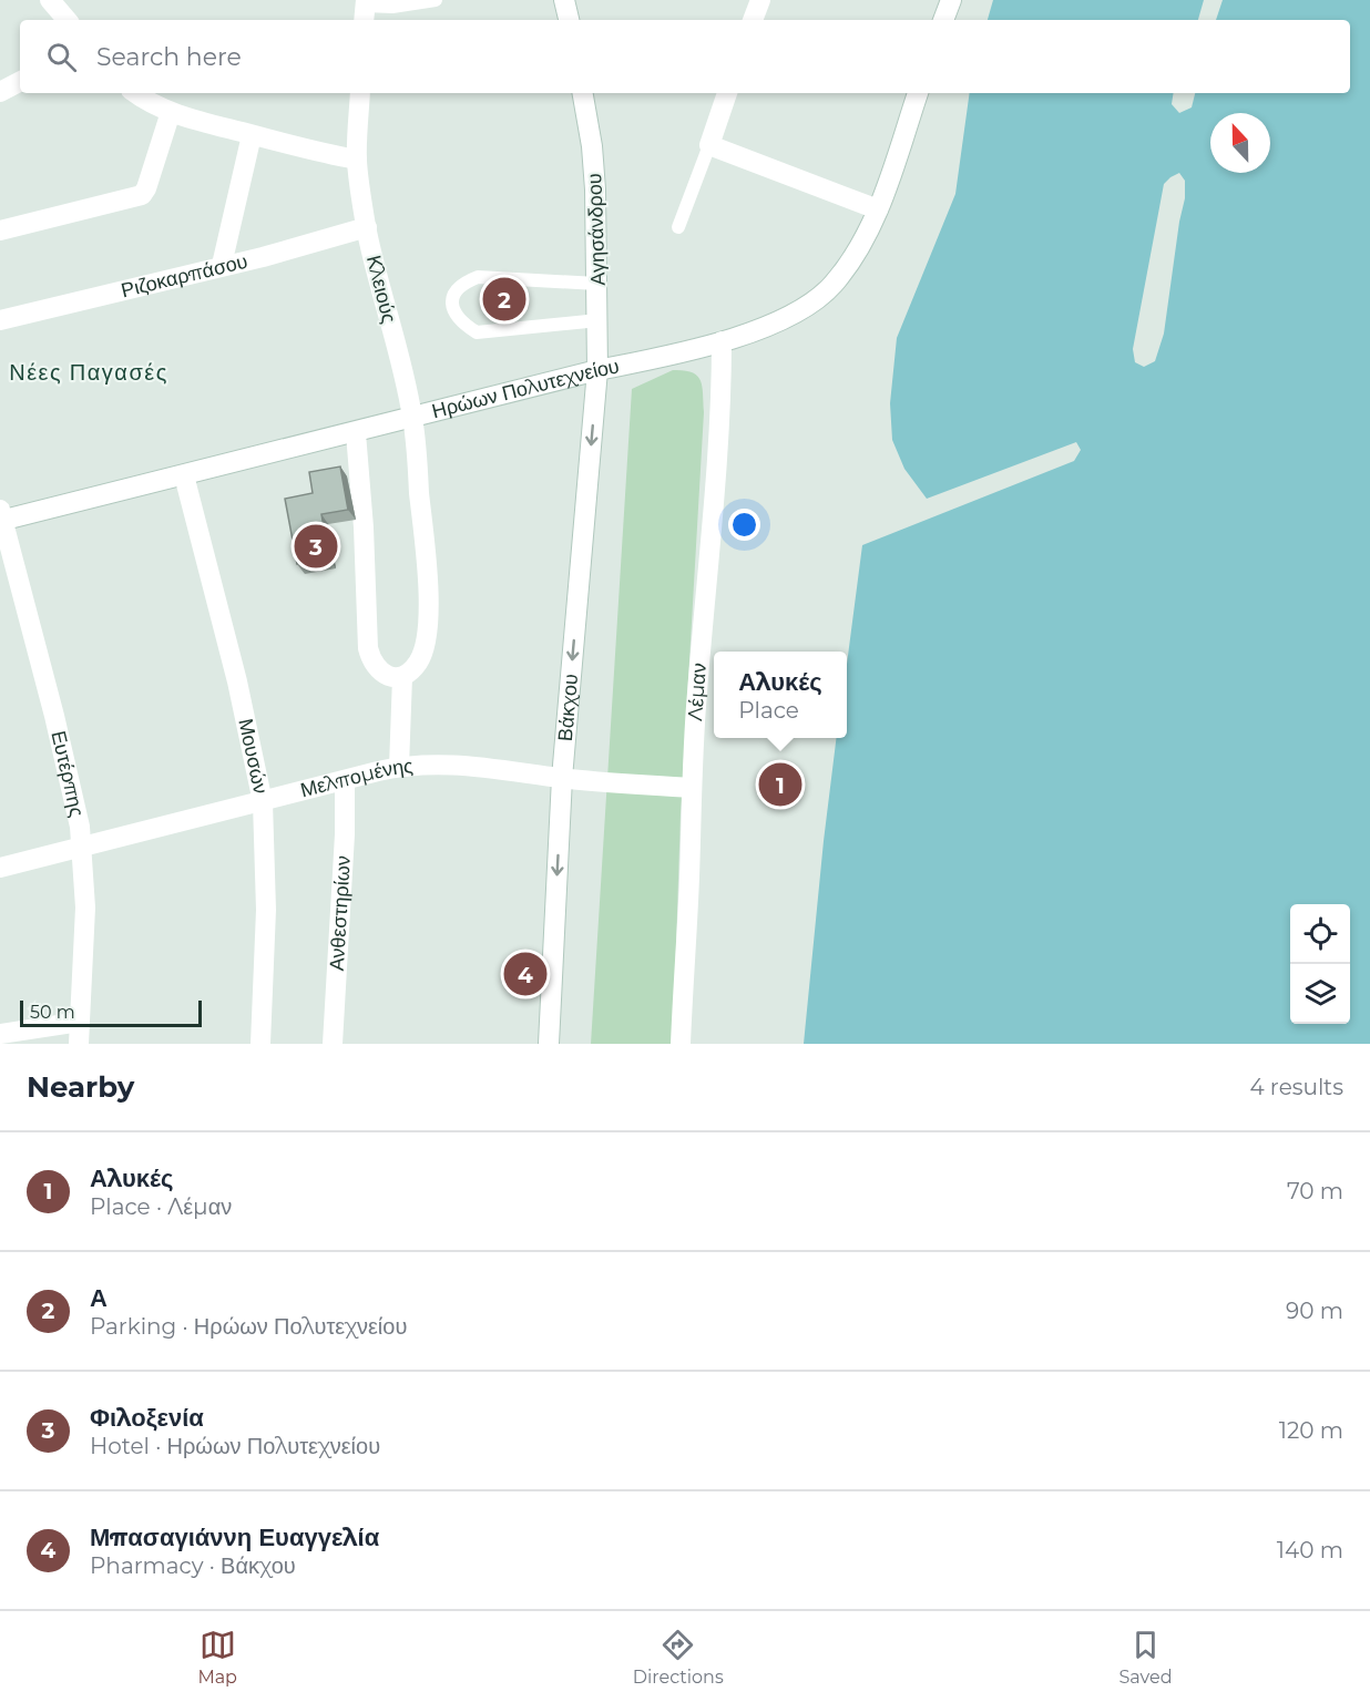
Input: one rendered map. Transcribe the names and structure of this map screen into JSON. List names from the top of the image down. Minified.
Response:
{"streets":{"street":["Αγησάνδρου","Ριζοκαρπάσου","Κλειούς","Ηρώων Πολυτεχνείου","Λέμαν","Βάκχου","Μουσών","Ευτέρπης","Μελπομένης","Ανθεστηρίων"]},"crossings":[["Αγησάνδρου","Ηρώων Πολυτεχνείου"],["Αγησάνδρου","Βάκχου"],["Ριζοκαρπάσου","Κλειούς"],["Κλειούς","Ηρώων Πολυτεχνείου"],["Ηρώων Πολυτεχνείου","Λέμαν"],["Ηρώων Πολυτεχνείου","Βάκχου"],["Ηρώων Πολυτεχνείου","Μουσών"],["Ηρώων Πολυτεχνείου","Ευτέρπης"],["Λέμαν","Μελπομένης"],["Βάκχου","Μελπομένης"],["Μουσών","Μελπομένης"],["Ευτέρπης","Μελπομένης"],["Μελπομένης","Ανθεστηρίων"]],"one_way":["Βάκχου"],"districts":["Νέες Παγασές"],"scale_bar":"50 m","north":"top","page":{"search":"Search here","pins":["2","3","1","4"],"popup":["Αλυκές","Place"],"scale":"50 m","heading":["Nearby","4 results"],"list":[{"mark":"1","name":"Αλυκές","note":"Place · Λέμαν","value":"70 m"},{"mark":"2","name":"Α","note":"Parking · Ηρώων Πολυτεχνείου","value":"90 m"},{"mark":"3","name":"Φιλοξενία","note":"Hotel · Ηρώων Πολυτεχνείου","value":"120 m"},{"mark":"4","name":"Μπασαγιάννη Ευαγγελία","note":"Pharmacy · Βάκχου","value":"140 m"}],"nav":["Map","Directions","Saved"]}}
